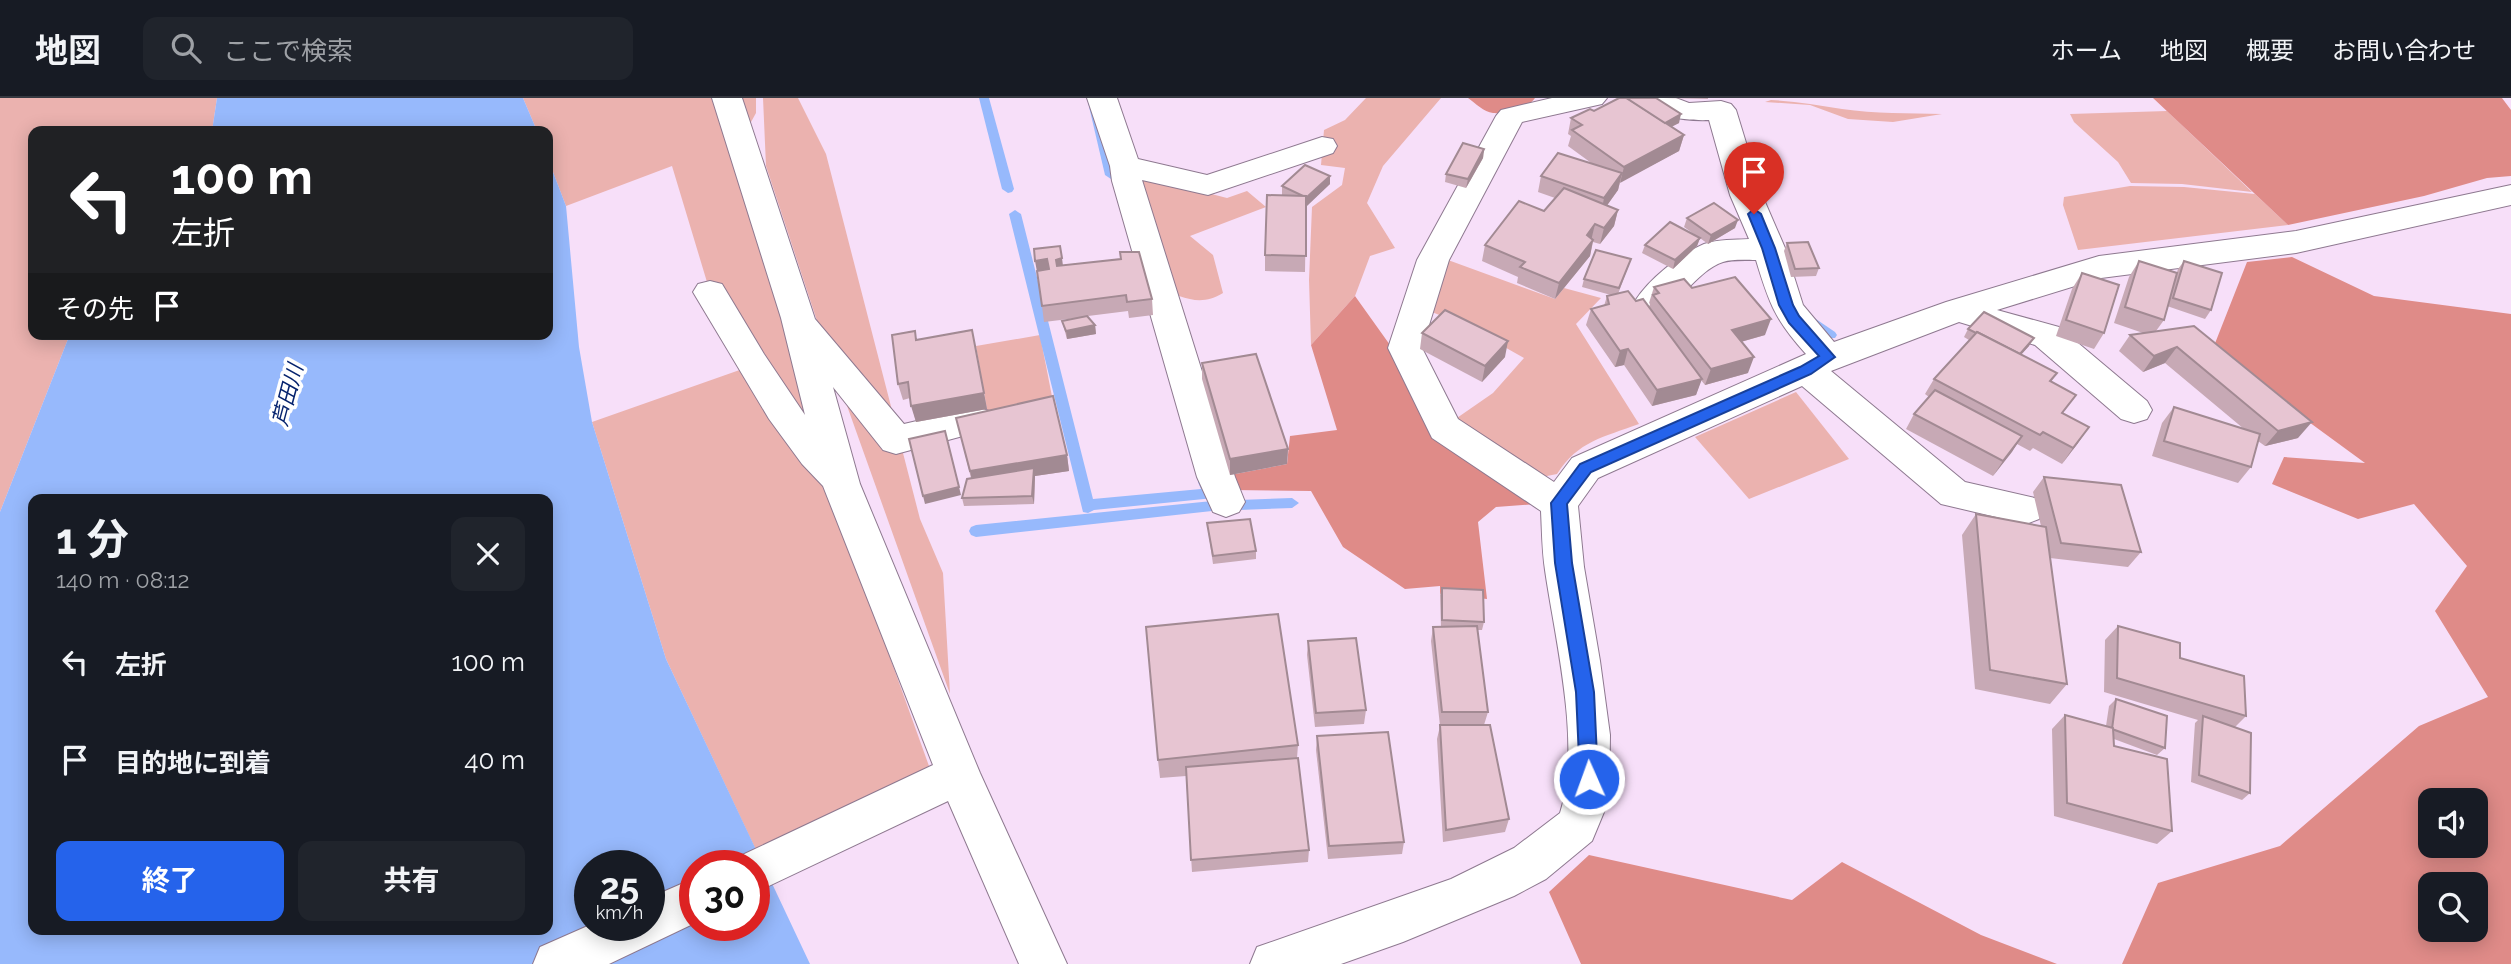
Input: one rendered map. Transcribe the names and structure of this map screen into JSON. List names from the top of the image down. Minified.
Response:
{"water":["芦田川"],"page":{"header":"地図","search":"ここで検索","nav":["ホーム","地図","概要","お問い合わせ"],"turn":["100 m","左折"],"then":"その先","heading":["1 分","140 m · 08:12"],"list":[{"name":"左折","value":"100 m"},{"name":"目的地に到着","value":"40 m"}],"buttons":["終了","共有"],"speed":"25 km/h","limit":"30"}}
